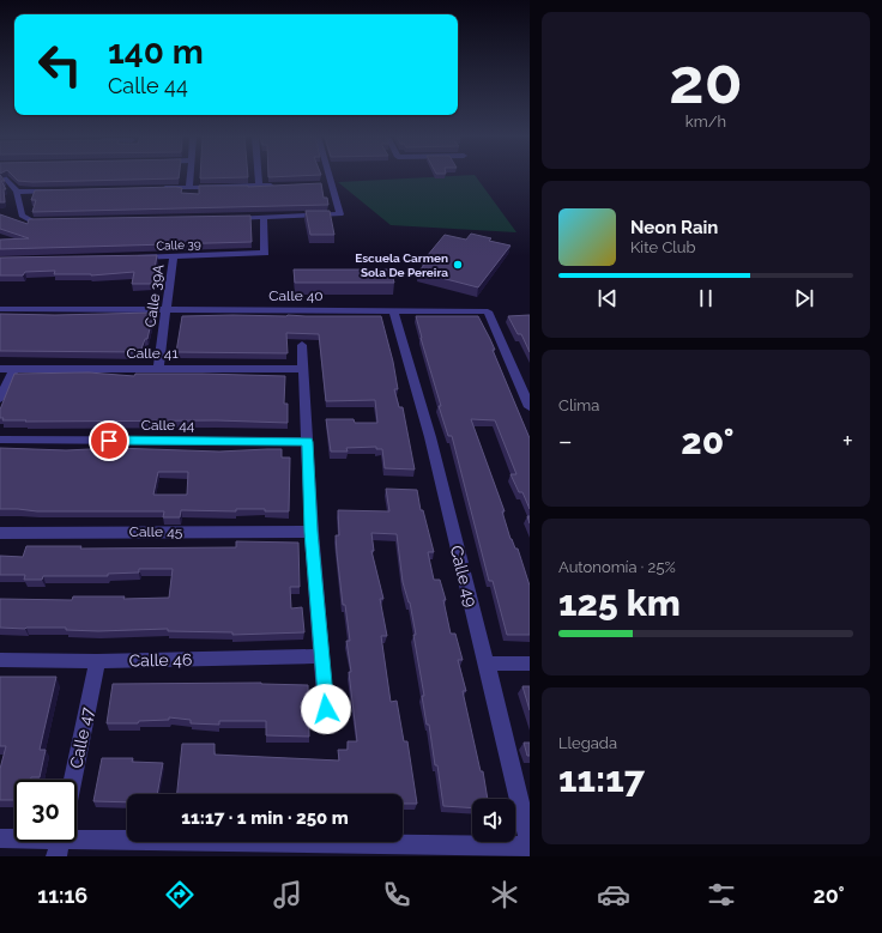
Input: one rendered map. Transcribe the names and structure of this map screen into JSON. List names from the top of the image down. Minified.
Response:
{"streets":{"street":["Calle 39","Calle 39A","Calle 40","Calle 41","Calle 44","Calle 45","Calle 49","Calle 46","Calle 47"]},"crossings":[["Calle 39","Calle 39A"],["Calle 39A","Calle 40"],["Calle 39A","Calle 41"],["Calle 40","Calle 49"],["Calle 46","Calle 47"]],"places":["Escuela Carmen Sola De Pereira"],"page":{"tile":[["20","km/h"],"Clima",["Autonomía · 25%","125 km"],["Llegada","11:17"]],"turn":["140 m","Calle 44"],"song":["Neon Rain","Kite Club"],"heat":["−","20°","+"],"limit":"30","trip":"11:17 · 1 min · 250 m","tabs":["11:16","20°"]}}
